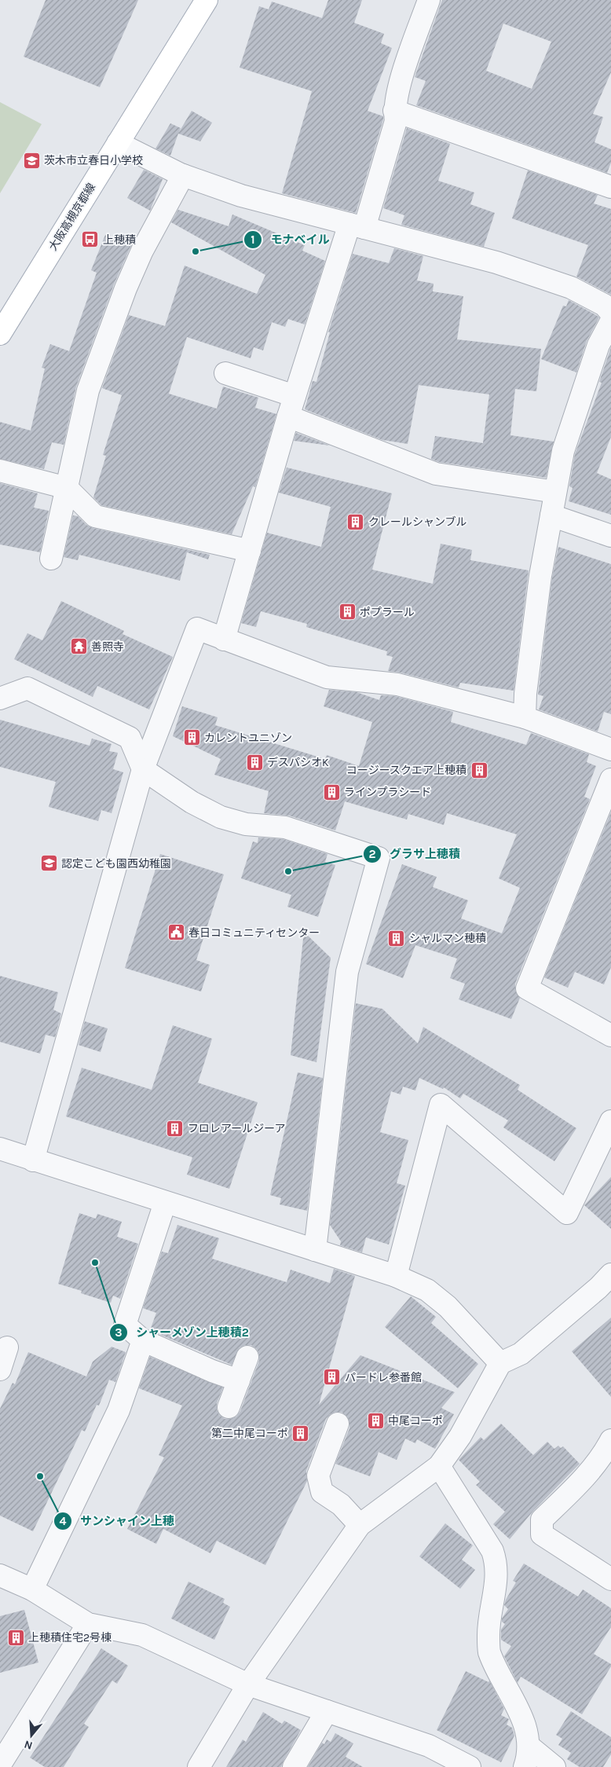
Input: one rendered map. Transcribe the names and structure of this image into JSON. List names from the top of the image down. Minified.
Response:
{"streets":{"main road":["大阪高槻京都線"]},"places":{"school or university":["茨木市立春日小学校","認定こども園西幼稚園"],"bus stop":["上穂積"],"other":["モナベイル","グラサ上穂積","シャーメゾン上穂積2","サンシャイン上穂"],"building":["クレールシャンブル","ポプラール","カレントユニゾン","デスパシオK","コージースクエア上穂積","ラインプラシード","シャルマン穂積","フロレアールジーア","パードレ参番館","中尾コーポ","第二中尾コーポ","上穂積住宅2号棟"],"temple":["善照寺"],"public building":["春日コミュニティセンター"]},"north":"bottom"}
